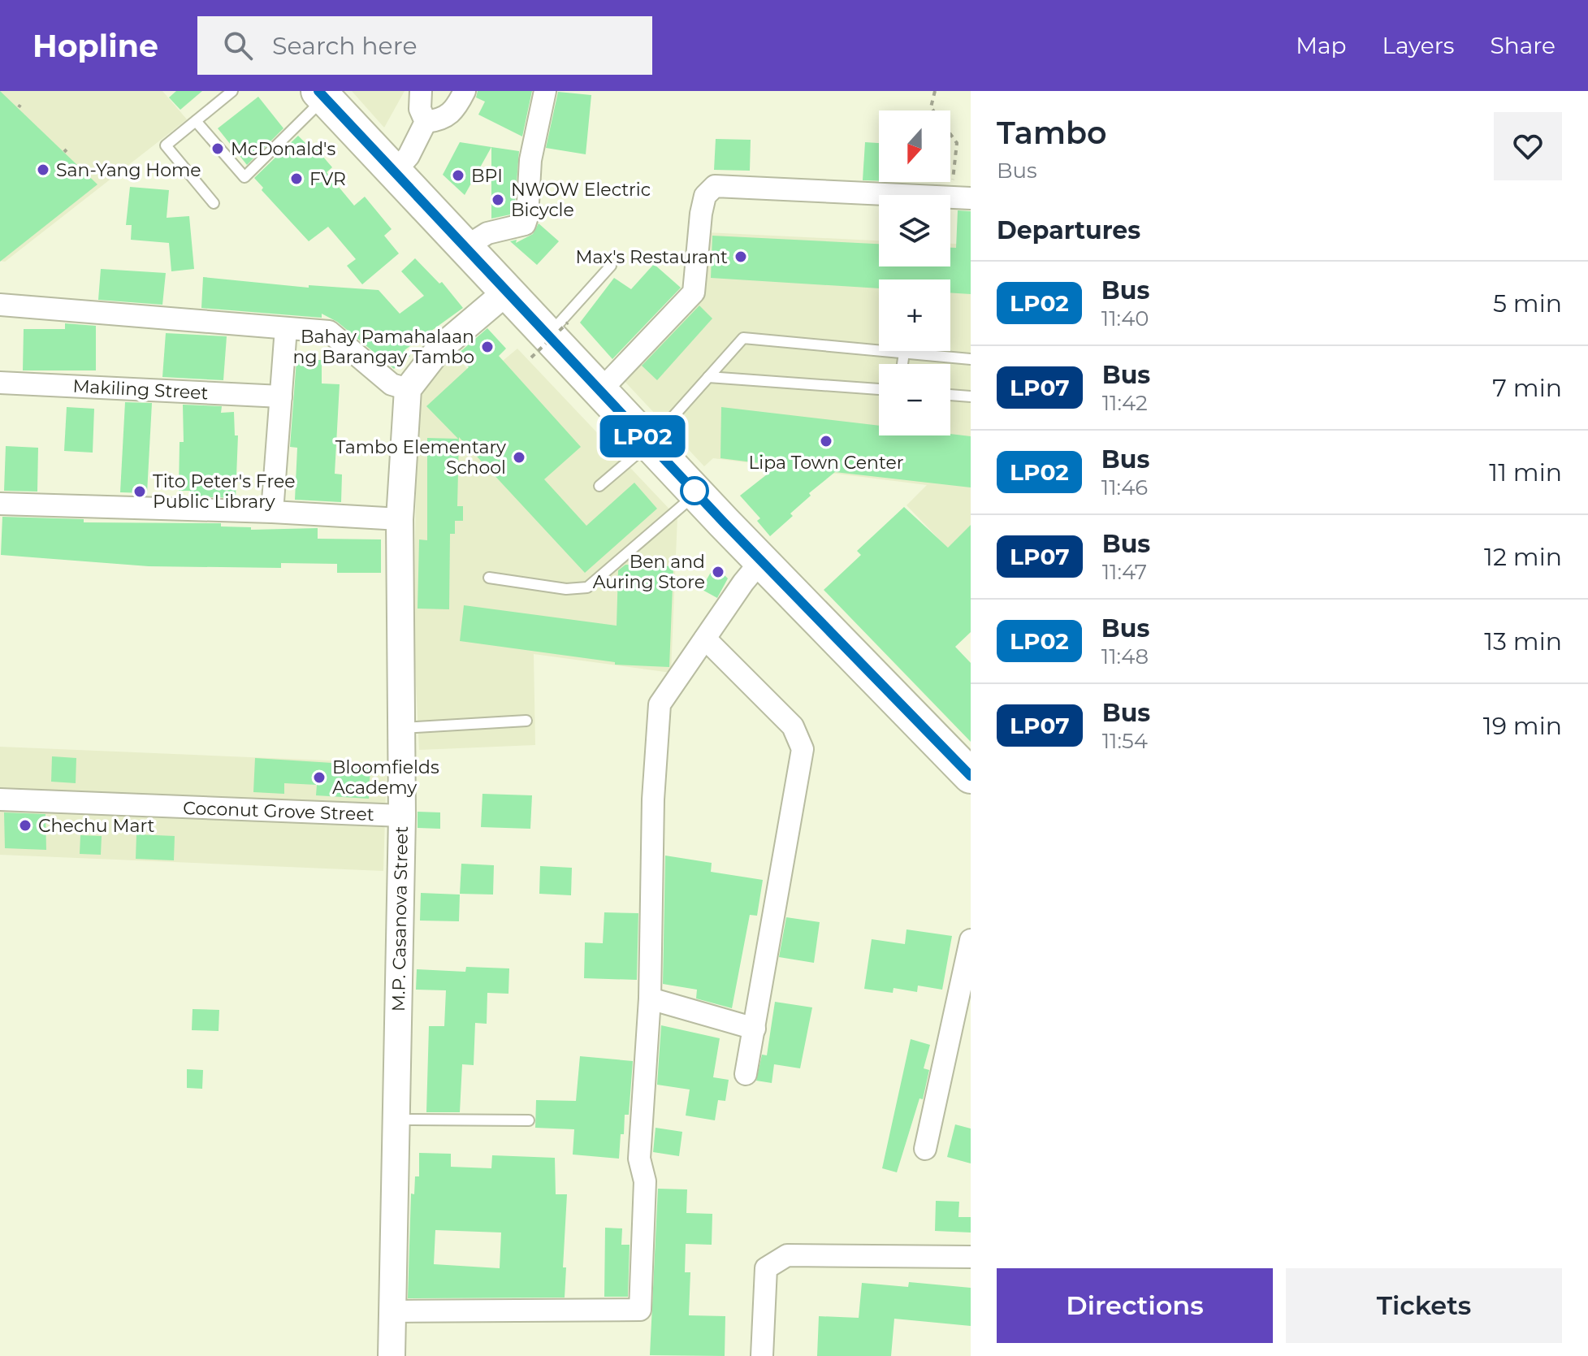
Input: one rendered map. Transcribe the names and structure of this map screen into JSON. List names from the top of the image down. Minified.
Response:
{"streets":{"street":["Makiling Street","Coconut Grove Street","M.P. Casanova Street"]},"crossings":[["Coconut Grove Street","M.P. Casanova Street"]],"places":["McDonald's","San-Yang Home","BPI","FVR","NWOW Electric Bicycle","Max's Restaurant","Bahay Pamahalaan ng Barangay Tambo","Lipa Town Center","Tambo Elementary School","Tito Peter's Free Public Library","Ben and Auring Store","Bloomfields Academy","Chechu Mart"],"lines":["bus line LP02"],"north":"bottom","page":{"header":"Hopline","search":"Search here","nav":["Map","Layers","Share"],"on_map":"LP02","heading":[["Tambo","Bus"],"Departures"],"map_buttons":["+","−"],"list":[{"mark":"LP02","name":"Bus","note":"11:40","value":"5 min"},{"mark":"LP07","name":"Bus","note":"11:42","value":"7 min"},{"mark":"LP02","name":"Bus","note":"11:46","value":"11 min"},{"mark":"LP07","name":"Bus","note":"11:47","value":"12 min"},{"mark":"LP02","name":"Bus","note":"11:48","value":"13 min"},{"mark":"LP07","name":"Bus","note":"11:54","value":"19 min"}],"buttons":["Directions","Tickets"]}}
